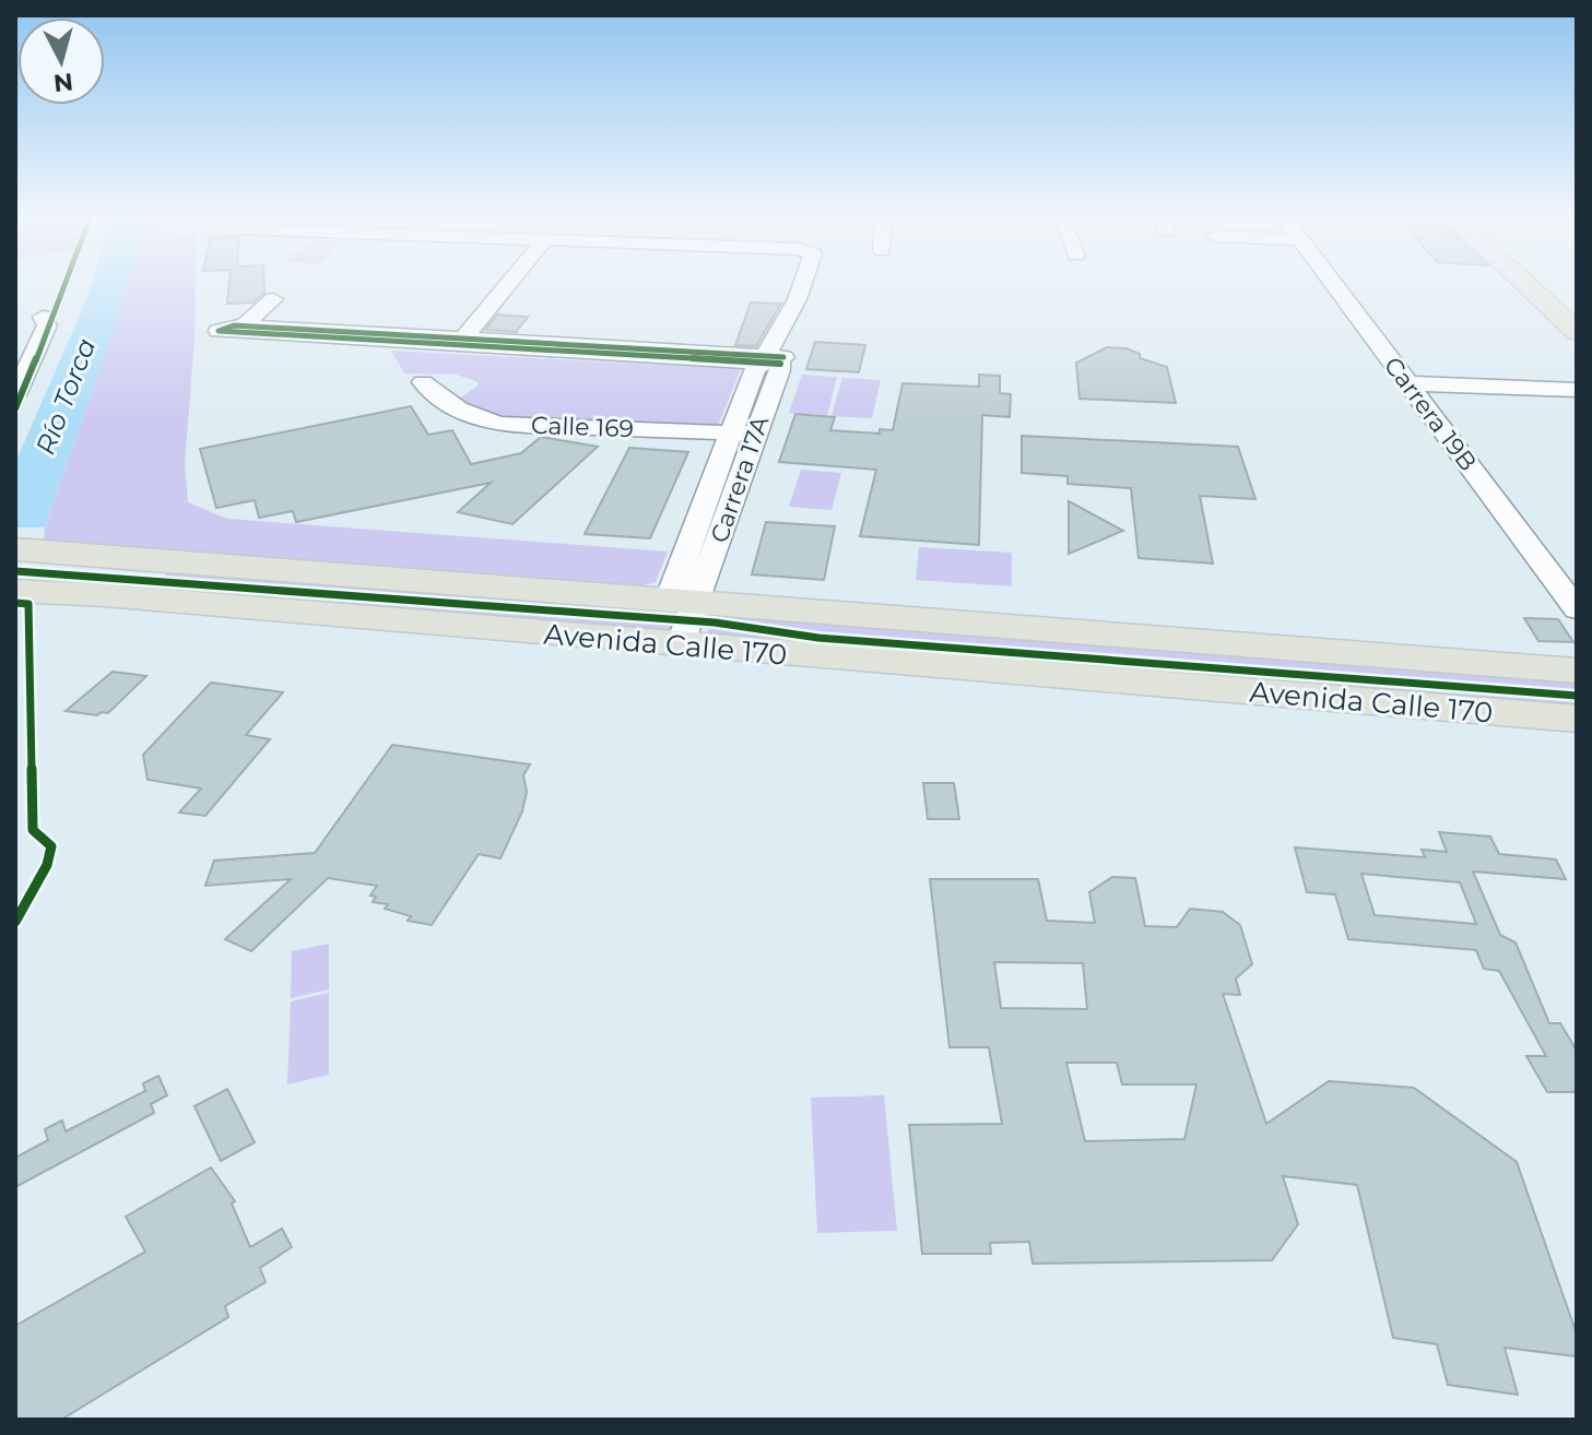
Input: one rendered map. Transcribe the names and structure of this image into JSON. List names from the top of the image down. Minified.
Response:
{"streets":{"main road":["Avenida Calle 170"],"street":["Carrera 19B","Calle 169","Carrera 17A"]},"crossings":[["Calle 169","Carrera 17A"],["Carrera 17A","Avenida Calle 170"]],"water":["Río Torca"],"north":"bottom"}
